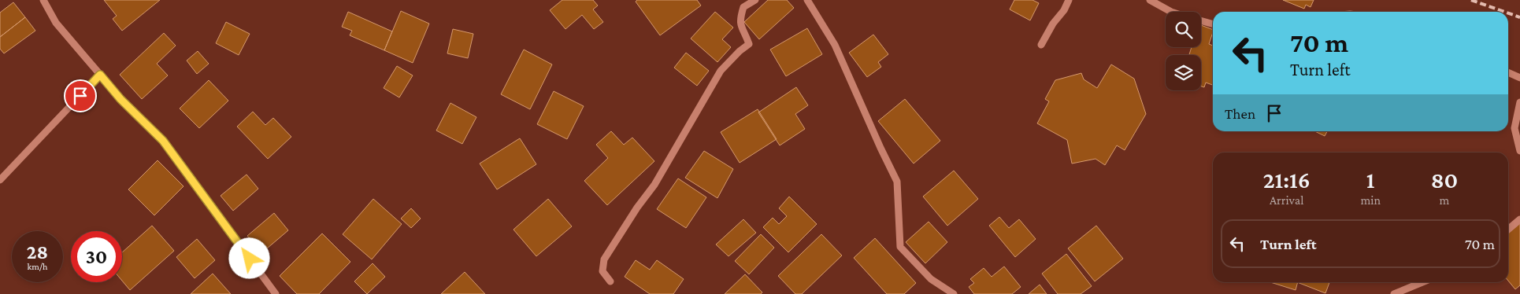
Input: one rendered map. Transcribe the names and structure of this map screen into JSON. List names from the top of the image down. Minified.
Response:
{"page":{"turn":["70 m","Turn left"],"then":"Then","eta":["21:16","Arrival","1","min","80","m"],"list":[{"name":"Turn left","value":"70 m"}],"speed":"28 km/h","limit":"30"}}
